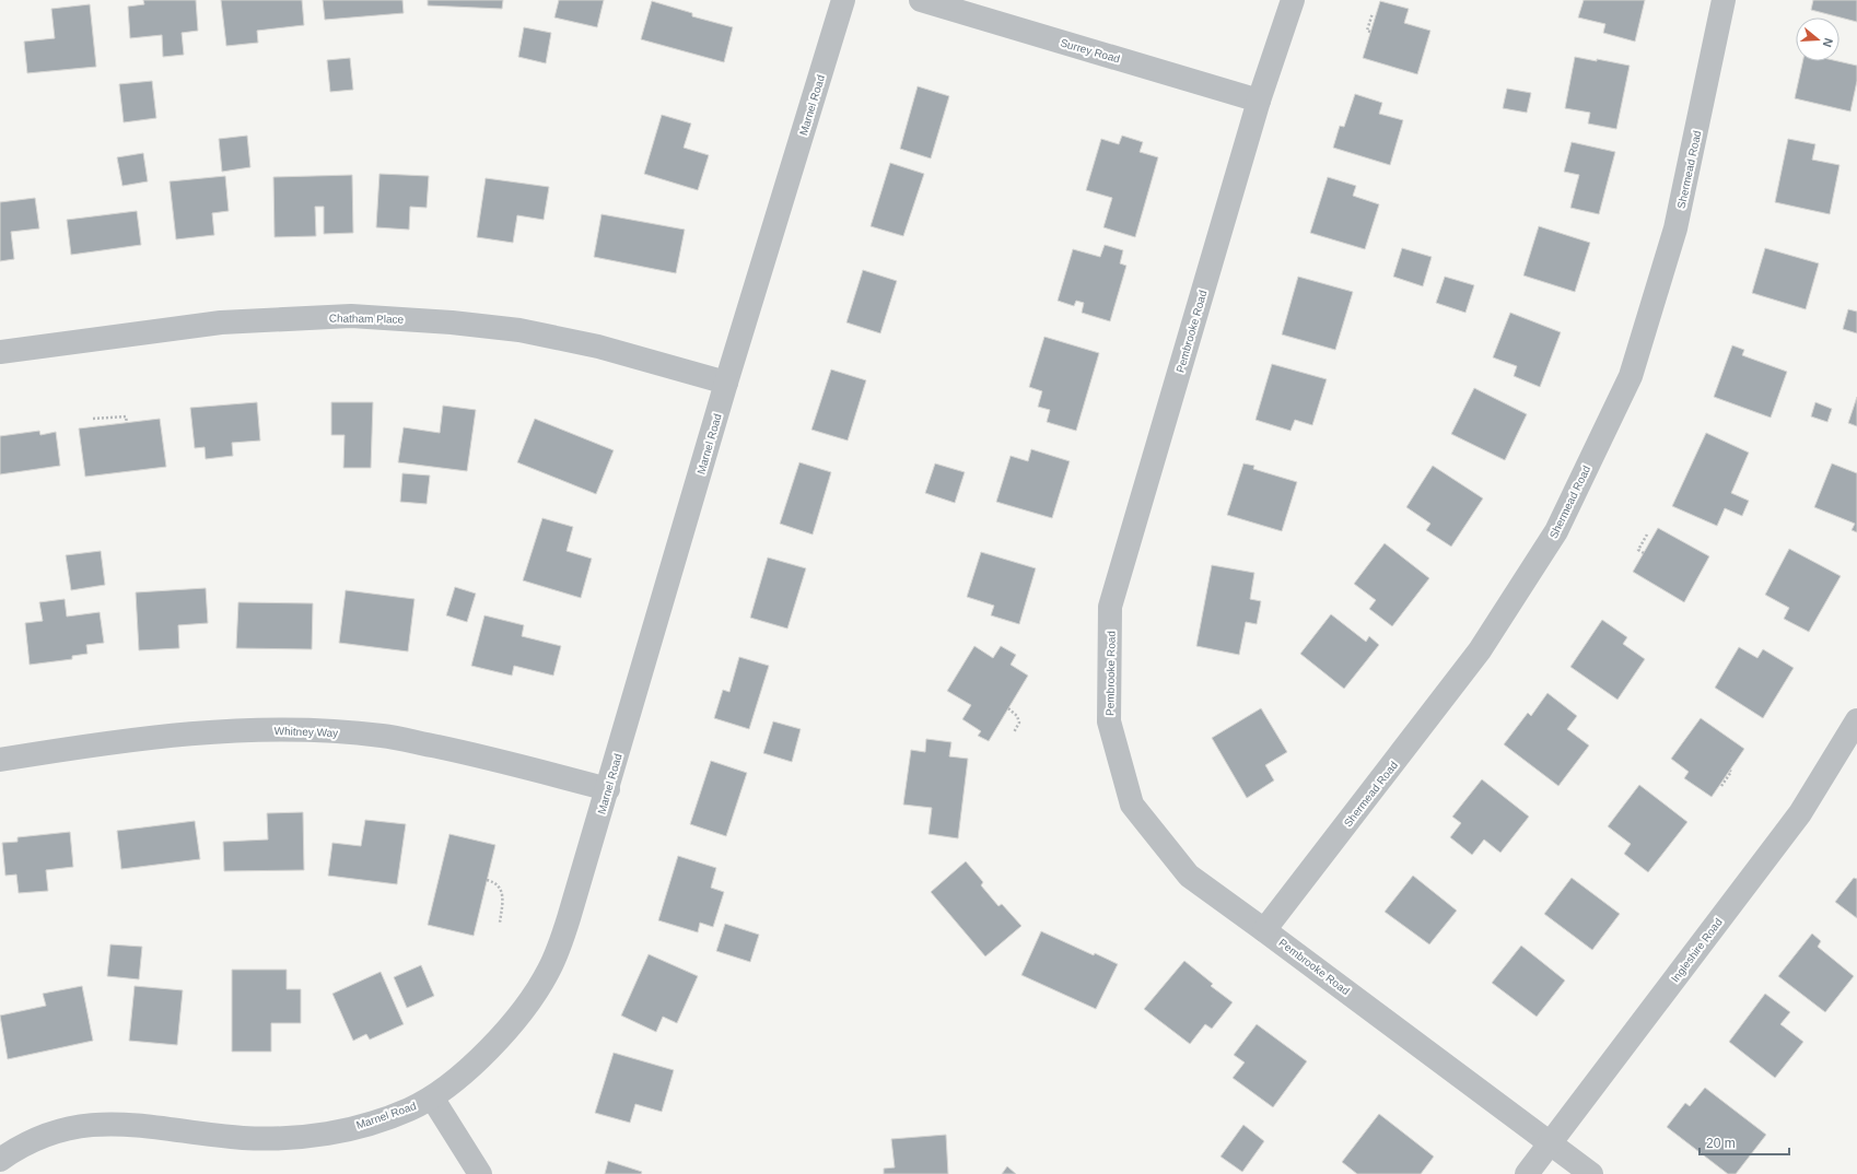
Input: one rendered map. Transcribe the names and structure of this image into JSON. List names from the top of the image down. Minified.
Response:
{"streets":{"street":["Surrey Road","Marnel Road","Shermead Road","Chatham Place","Pembrooke Road","Whitney Way","Ingleshire Road"]},"crossings":[["Surrey Road","Pembrooke Road"],["Marnel Road","Chatham Place"],["Marnel Road","Whitney Way"],["Shermead Road","Pembrooke Road"],["Pembrooke Road","Ingleshire Road"]],"scale_bar":"20 m","north":"right"}
